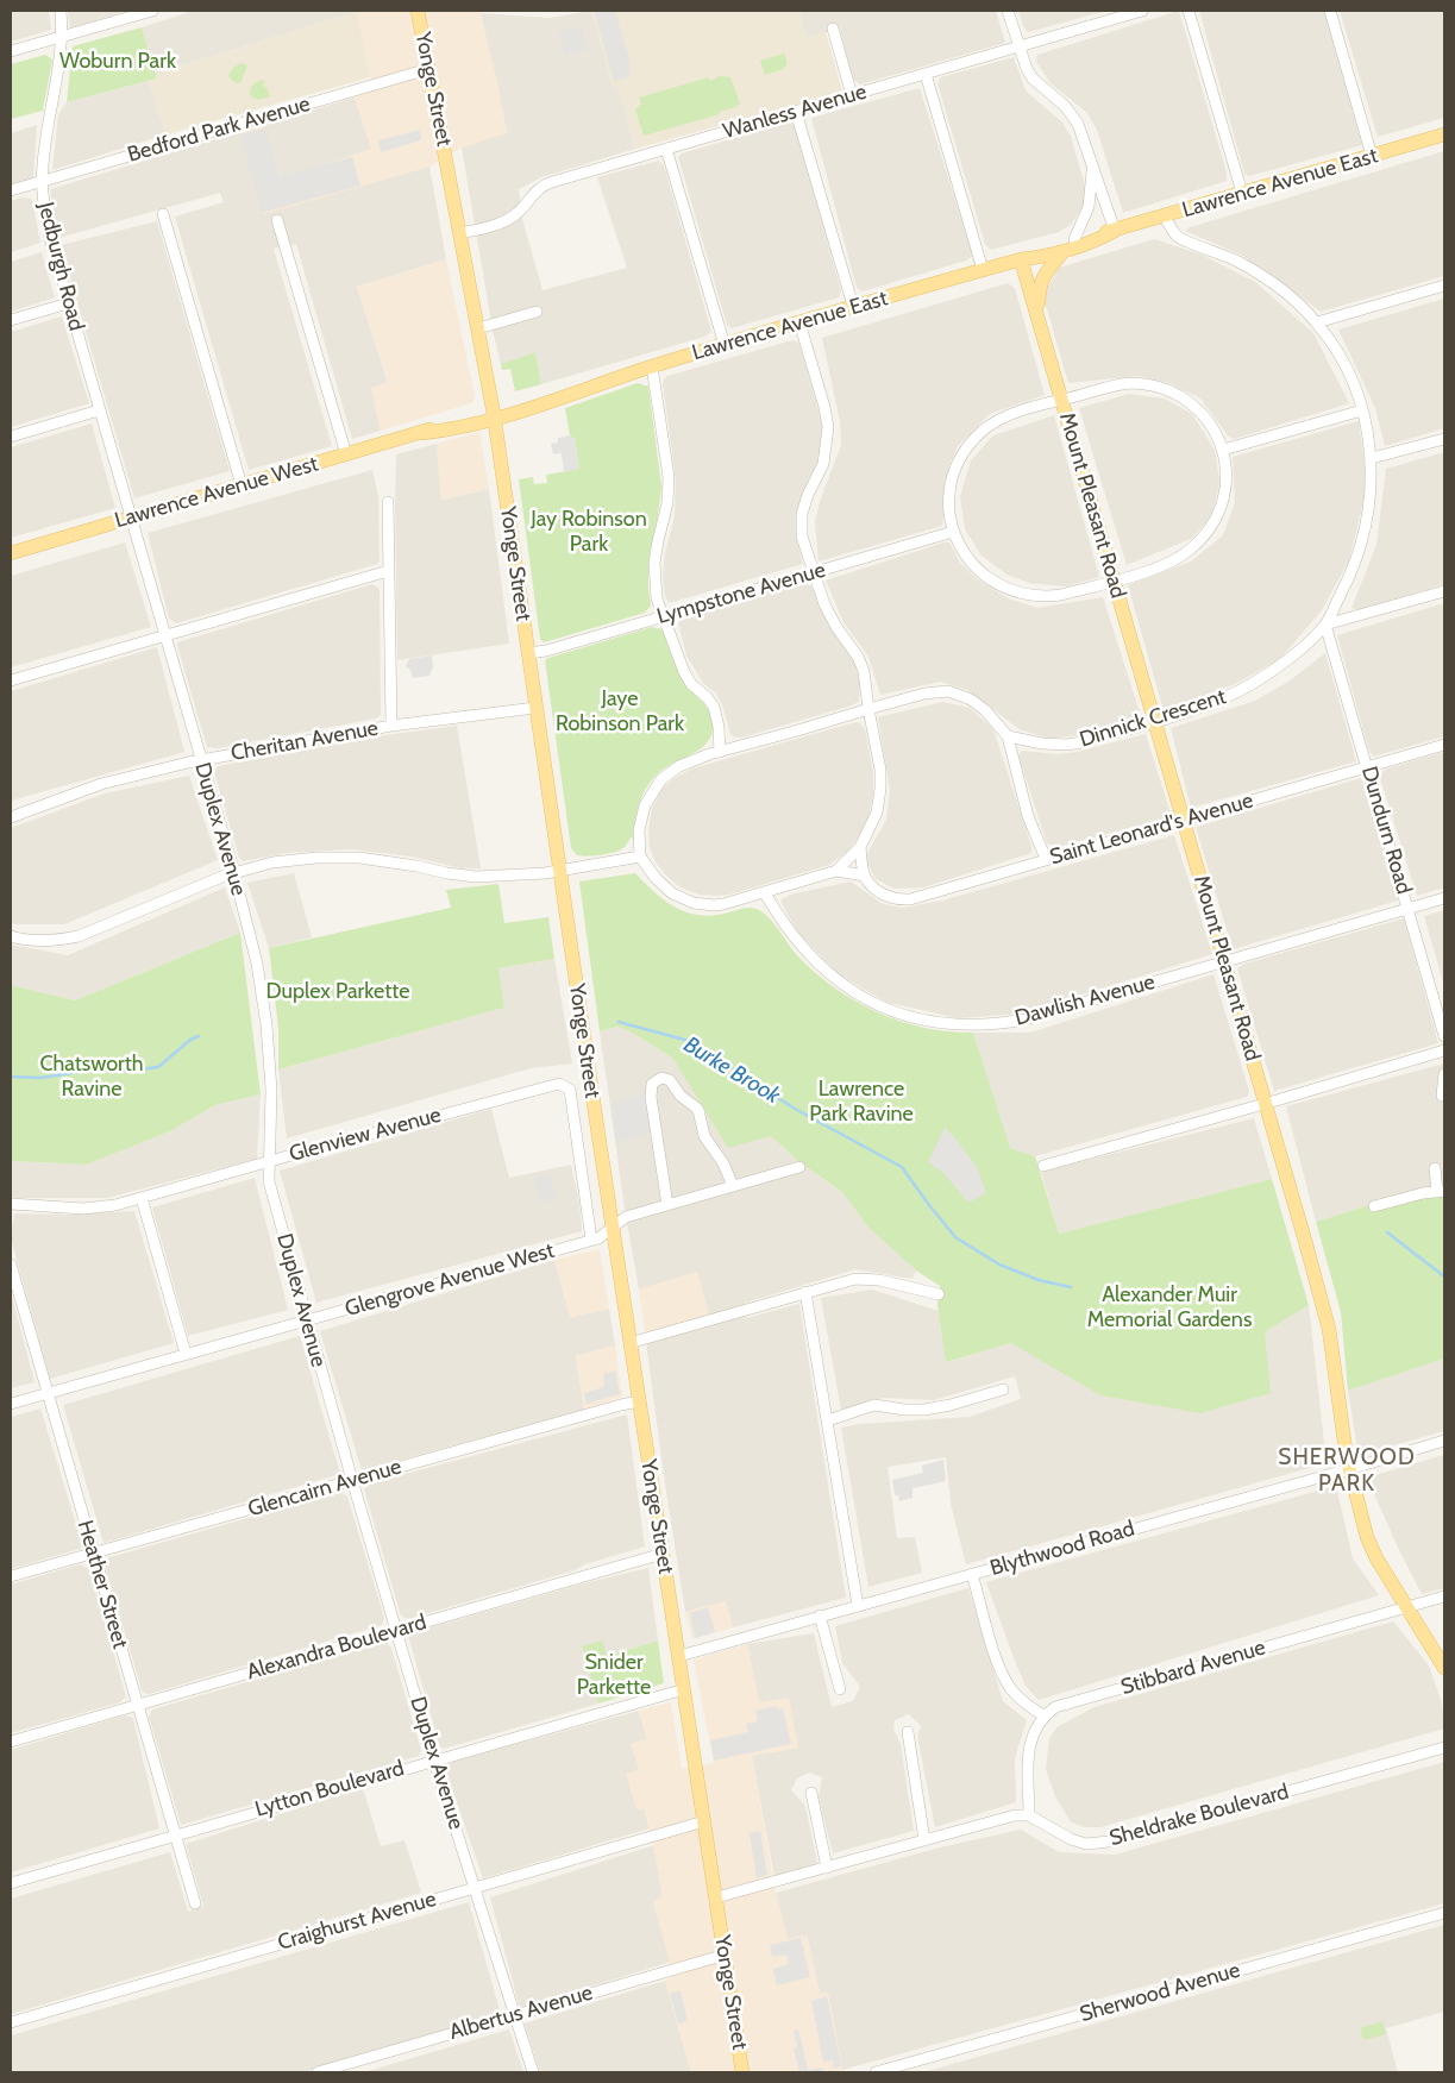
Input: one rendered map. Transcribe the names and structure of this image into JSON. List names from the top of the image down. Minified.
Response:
{"streets":{"main road":["Yonge Street","Lawrence Avenue East","Lawrence Avenue West","Mount Pleasant Road"],"street":["Wanless Avenue","Bedford Park Avenue","Jedburgh Road","Lympstone Avenue","Dinnick Crescent","Cheritan Avenue","Duplex Avenue","Saint Leonard's Avenue","Dundurn Road","Dawlish Avenue","Glenview Avenue","Glengrove Avenue West","Glencairn Avenue","Blythwood Road","Heather Street","Alexandra Boulevard","Stibbard Avenue","Lytton Boulevard","Sheldrake Boulevard","Craighurst Avenue","Sherwood Avenue","Albertus Avenue"]},"crossings":[["Yonge Street","Wanless Avenue"],["Yonge Street","Bedford Park Avenue"],["Yonge Street","Lawrence Avenue East"],["Yonge Street","Lawrence Avenue West"],["Yonge Street","Lympstone Avenue"],["Yonge Street","Cheritan Avenue"],["Yonge Street","Glengrove Avenue West"],["Yonge Street","Glencairn Avenue"],["Yonge Street","Blythwood Road"],["Yonge Street","Alexandra Boulevard"],["Yonge Street","Lytton Boulevard"],["Yonge Street","Craighurst Avenue"],["Yonge Street","Albertus Avenue"],["Bedford Park Avenue","Jedburgh Road"],["Lawrence Avenue East","Lawrence Avenue West"],["Lawrence Avenue East","Mount Pleasant Road"],["Lawrence Avenue East","Dinnick Crescent"],["Jedburgh Road","Lawrence Avenue West"],["Jedburgh Road","Duplex Avenue"],["Lawrence Avenue West","Duplex Avenue"],["Mount Pleasant Road","Dinnick Crescent"],["Mount Pleasant Road","Saint Leonard's Avenue"],["Mount Pleasant Road","Dawlish Avenue"],["Mount Pleasant Road","Blythwood Road"],["Mount Pleasant Road","Stibbard Avenue"],["Dinnick Crescent","Dundurn Road"],["Cheritan Avenue","Duplex Avenue"],["Duplex Avenue","Glenview Avenue"],["Duplex Avenue","Glengrove Avenue West"],["Duplex Avenue","Glencairn Avenue"],["Duplex Avenue","Alexandra Boulevard"],["Duplex Avenue","Lytton Boulevard"],["Duplex Avenue","Craighurst Avenue"],["Duplex Avenue","Albertus Avenue"],["Saint Leonard's Avenue","Dundurn Road"],["Dundurn Road","Dawlish Avenue"],["Glenview Avenue","Glengrove Avenue West"],["Glengrove Avenue West","Heather Street"],["Glencairn Avenue","Heather Street"],["Heather Street","Alexandra Boulevard"],["Heather Street","Lytton Boulevard"]],"districts":["SHERWOOD PARK"],"water":["Burke Brook"],"parks":["Woburn Park","Jay Robinson Park","Jaye Robinson Park","Duplex Parkette","Chatsworth Ravine","Lawrence Park Ravine","Alexander Muir Memorial Gardens","Snider Parkette"]}
